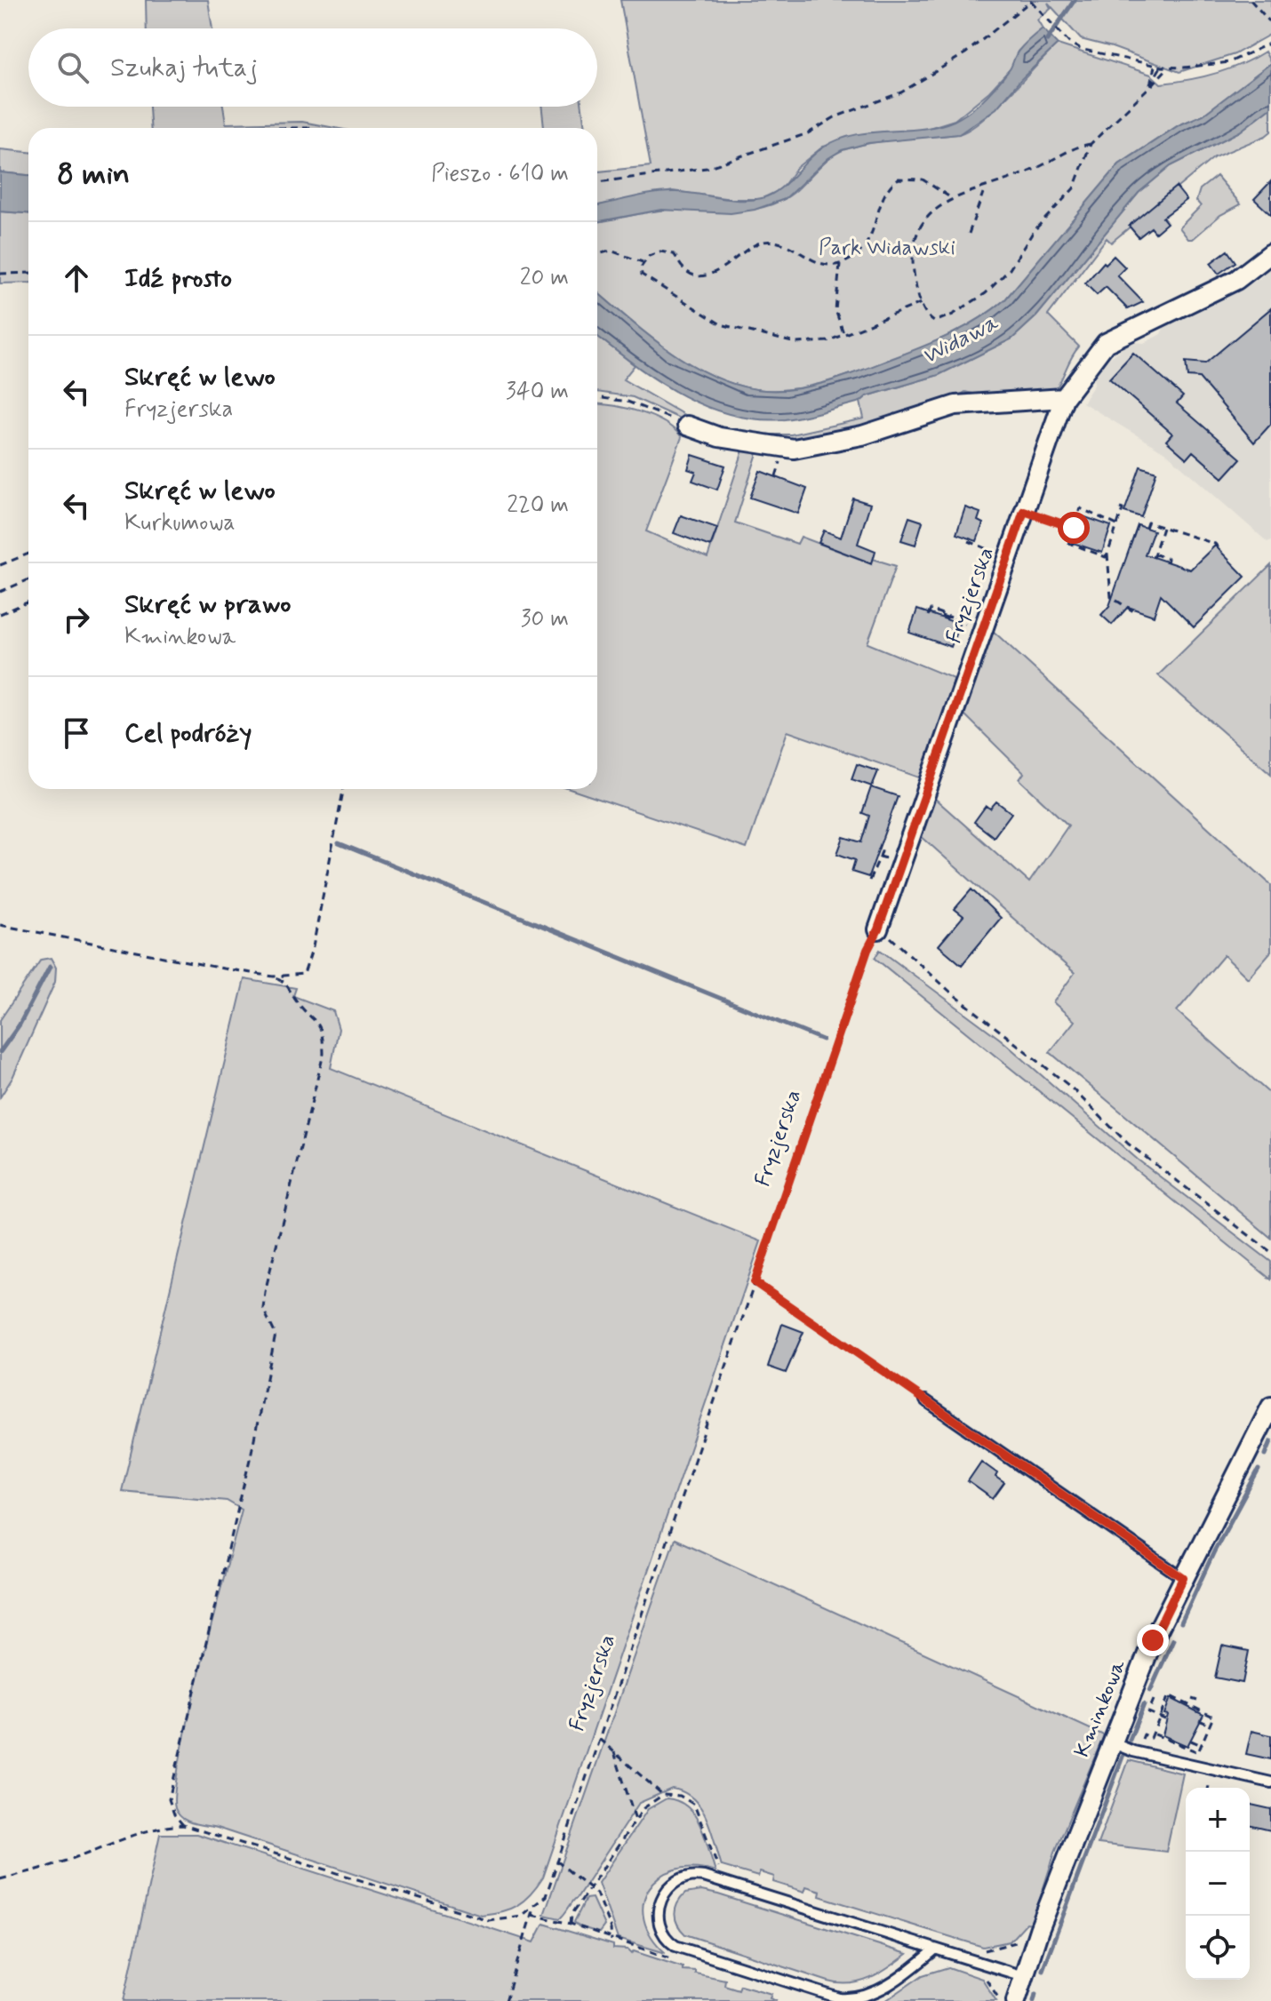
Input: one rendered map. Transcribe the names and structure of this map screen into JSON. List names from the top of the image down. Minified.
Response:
{"streets":{"street":["Fryzjerska","Kminkowa"]},"water":["Widawa"],"parks":["Park Widawski"],"page":{"search":"Szukaj tutaj","heading":["8 min","Pieszo · 610 m"],"list":[["Idź prosto","20 m"],["Skręć w lewo","Fryzjerska","340 m"],["Skręć w lewo","Kurkumowa","220 m"],["Skręć w prawo","Kminkowa","30 m"],"Cel podróży"],"map_buttons":["+","−"]}}
